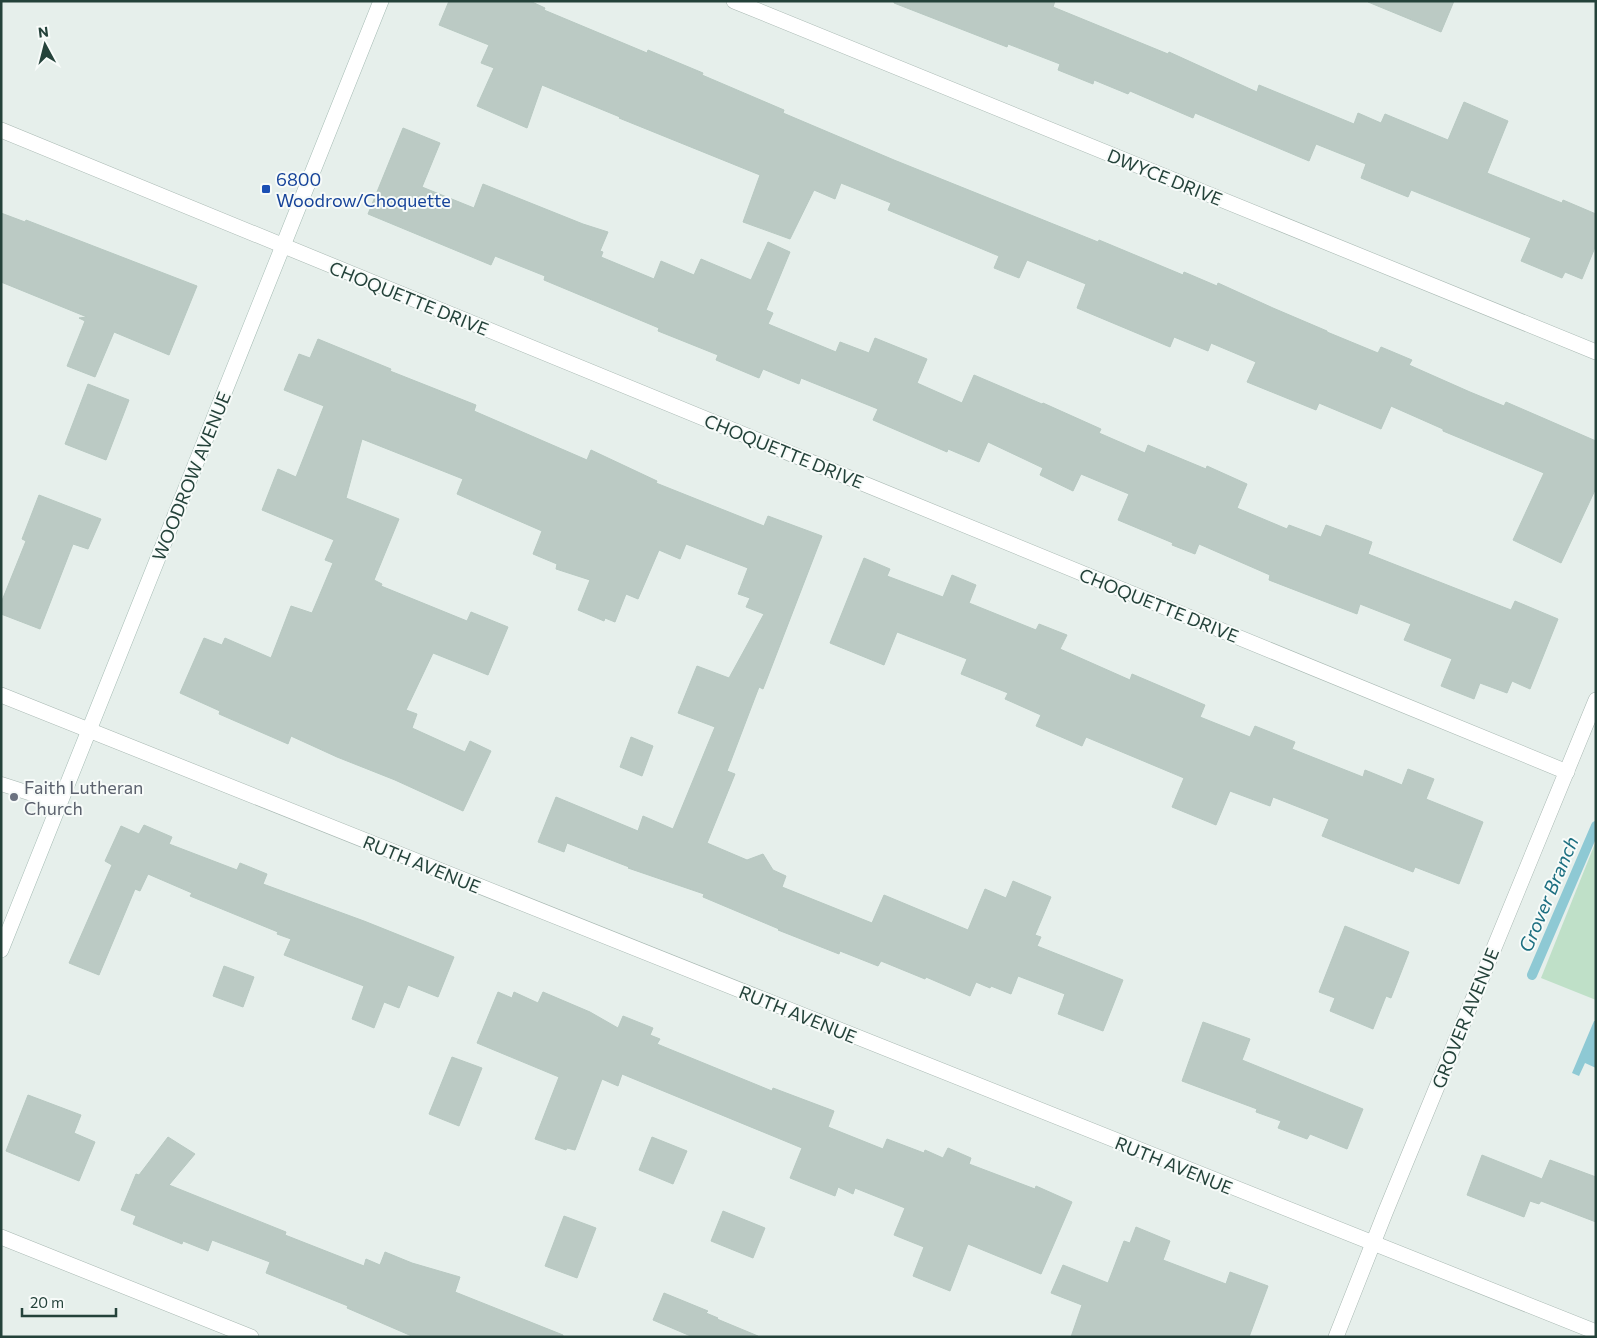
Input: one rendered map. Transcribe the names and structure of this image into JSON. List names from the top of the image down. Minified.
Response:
{"streets":{"street":["DWYCE DRIVE","CHOQUETTE DRIVE","WOODROW AVENUE","RUTH AVENUE","GROVER AVENUE"]},"crossings":[["CHOQUETTE DRIVE","WOODROW AVENUE"],["CHOQUETTE DRIVE","GROVER AVENUE"],["WOODROW AVENUE","RUTH AVENUE"],["RUTH AVENUE","GROVER AVENUE"]],"water":["Grover Branch"],"places":{"transit":["6800 Woodrow/Choquette"],"other":["Faith Lutheran Church"]},"scale_bar":"20 m","north":"top"}
